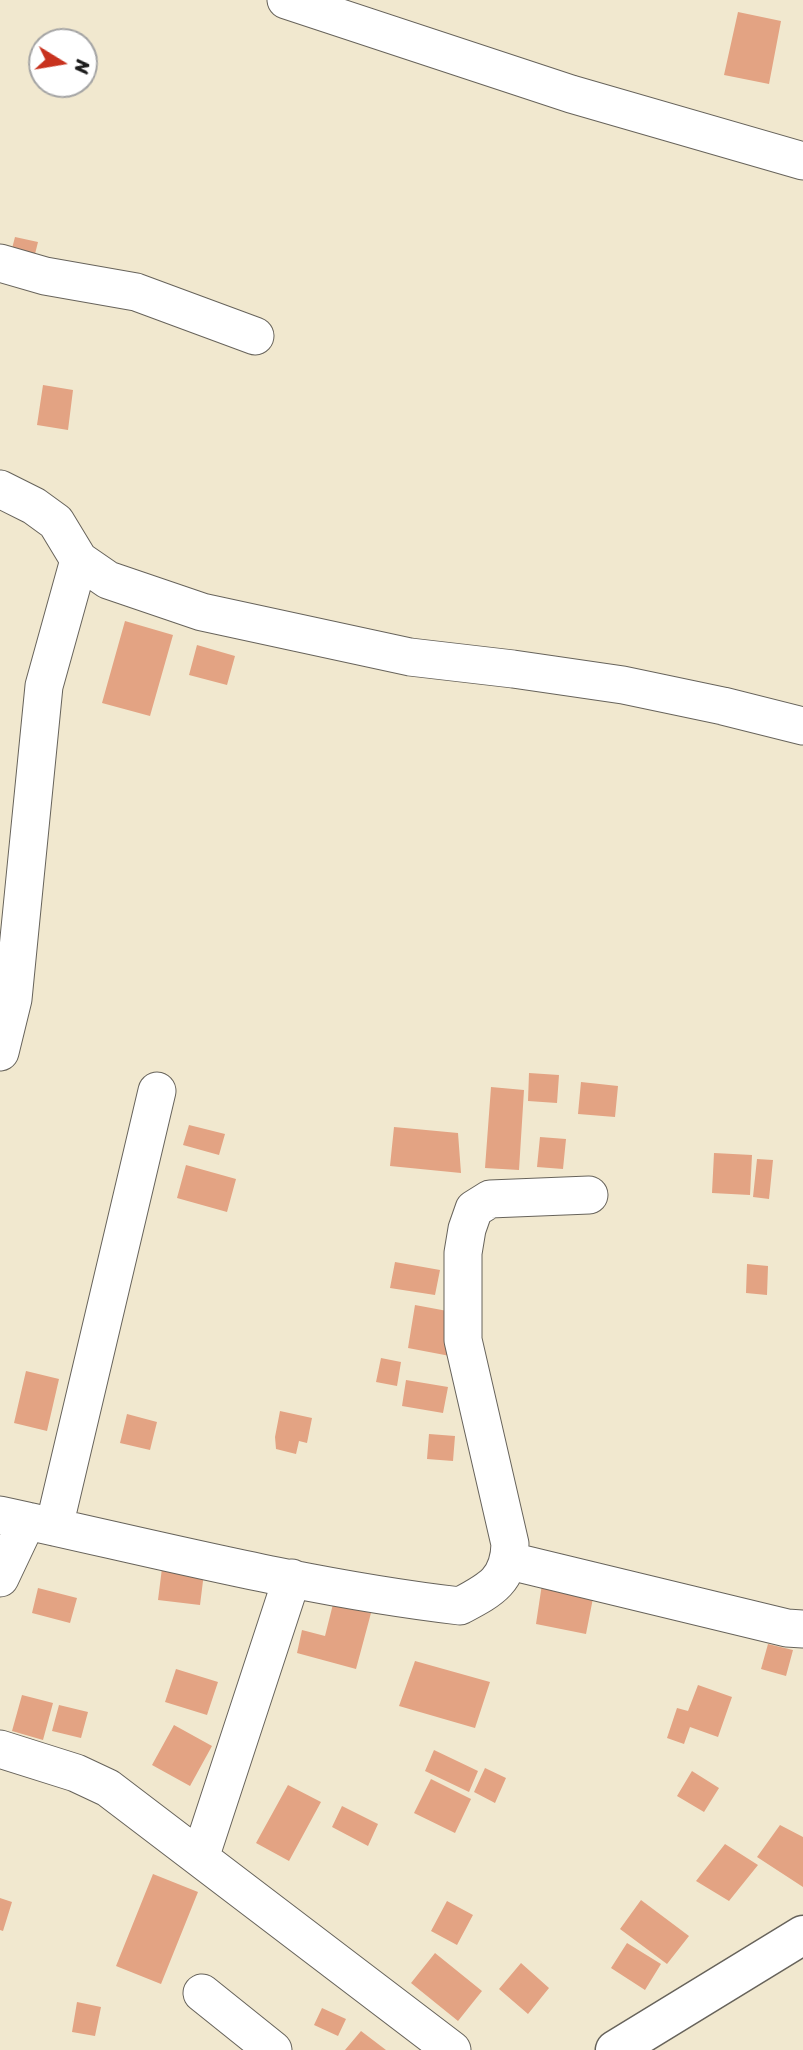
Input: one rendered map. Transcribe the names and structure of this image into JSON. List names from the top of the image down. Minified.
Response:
{"north":"right"}
